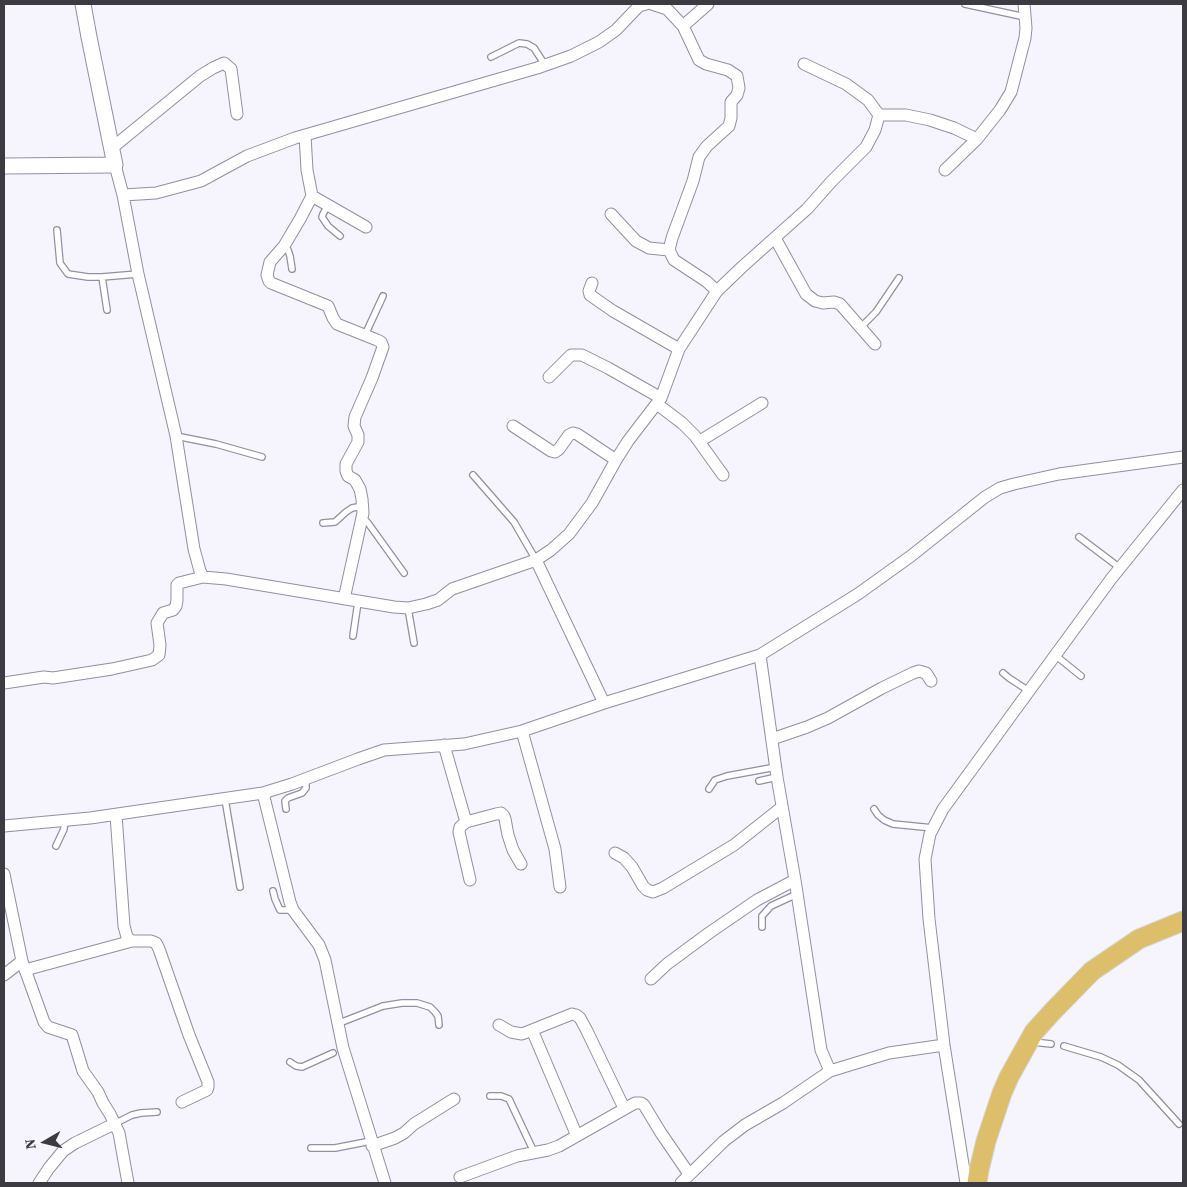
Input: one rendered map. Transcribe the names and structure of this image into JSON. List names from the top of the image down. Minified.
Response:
{"north":"left"}
